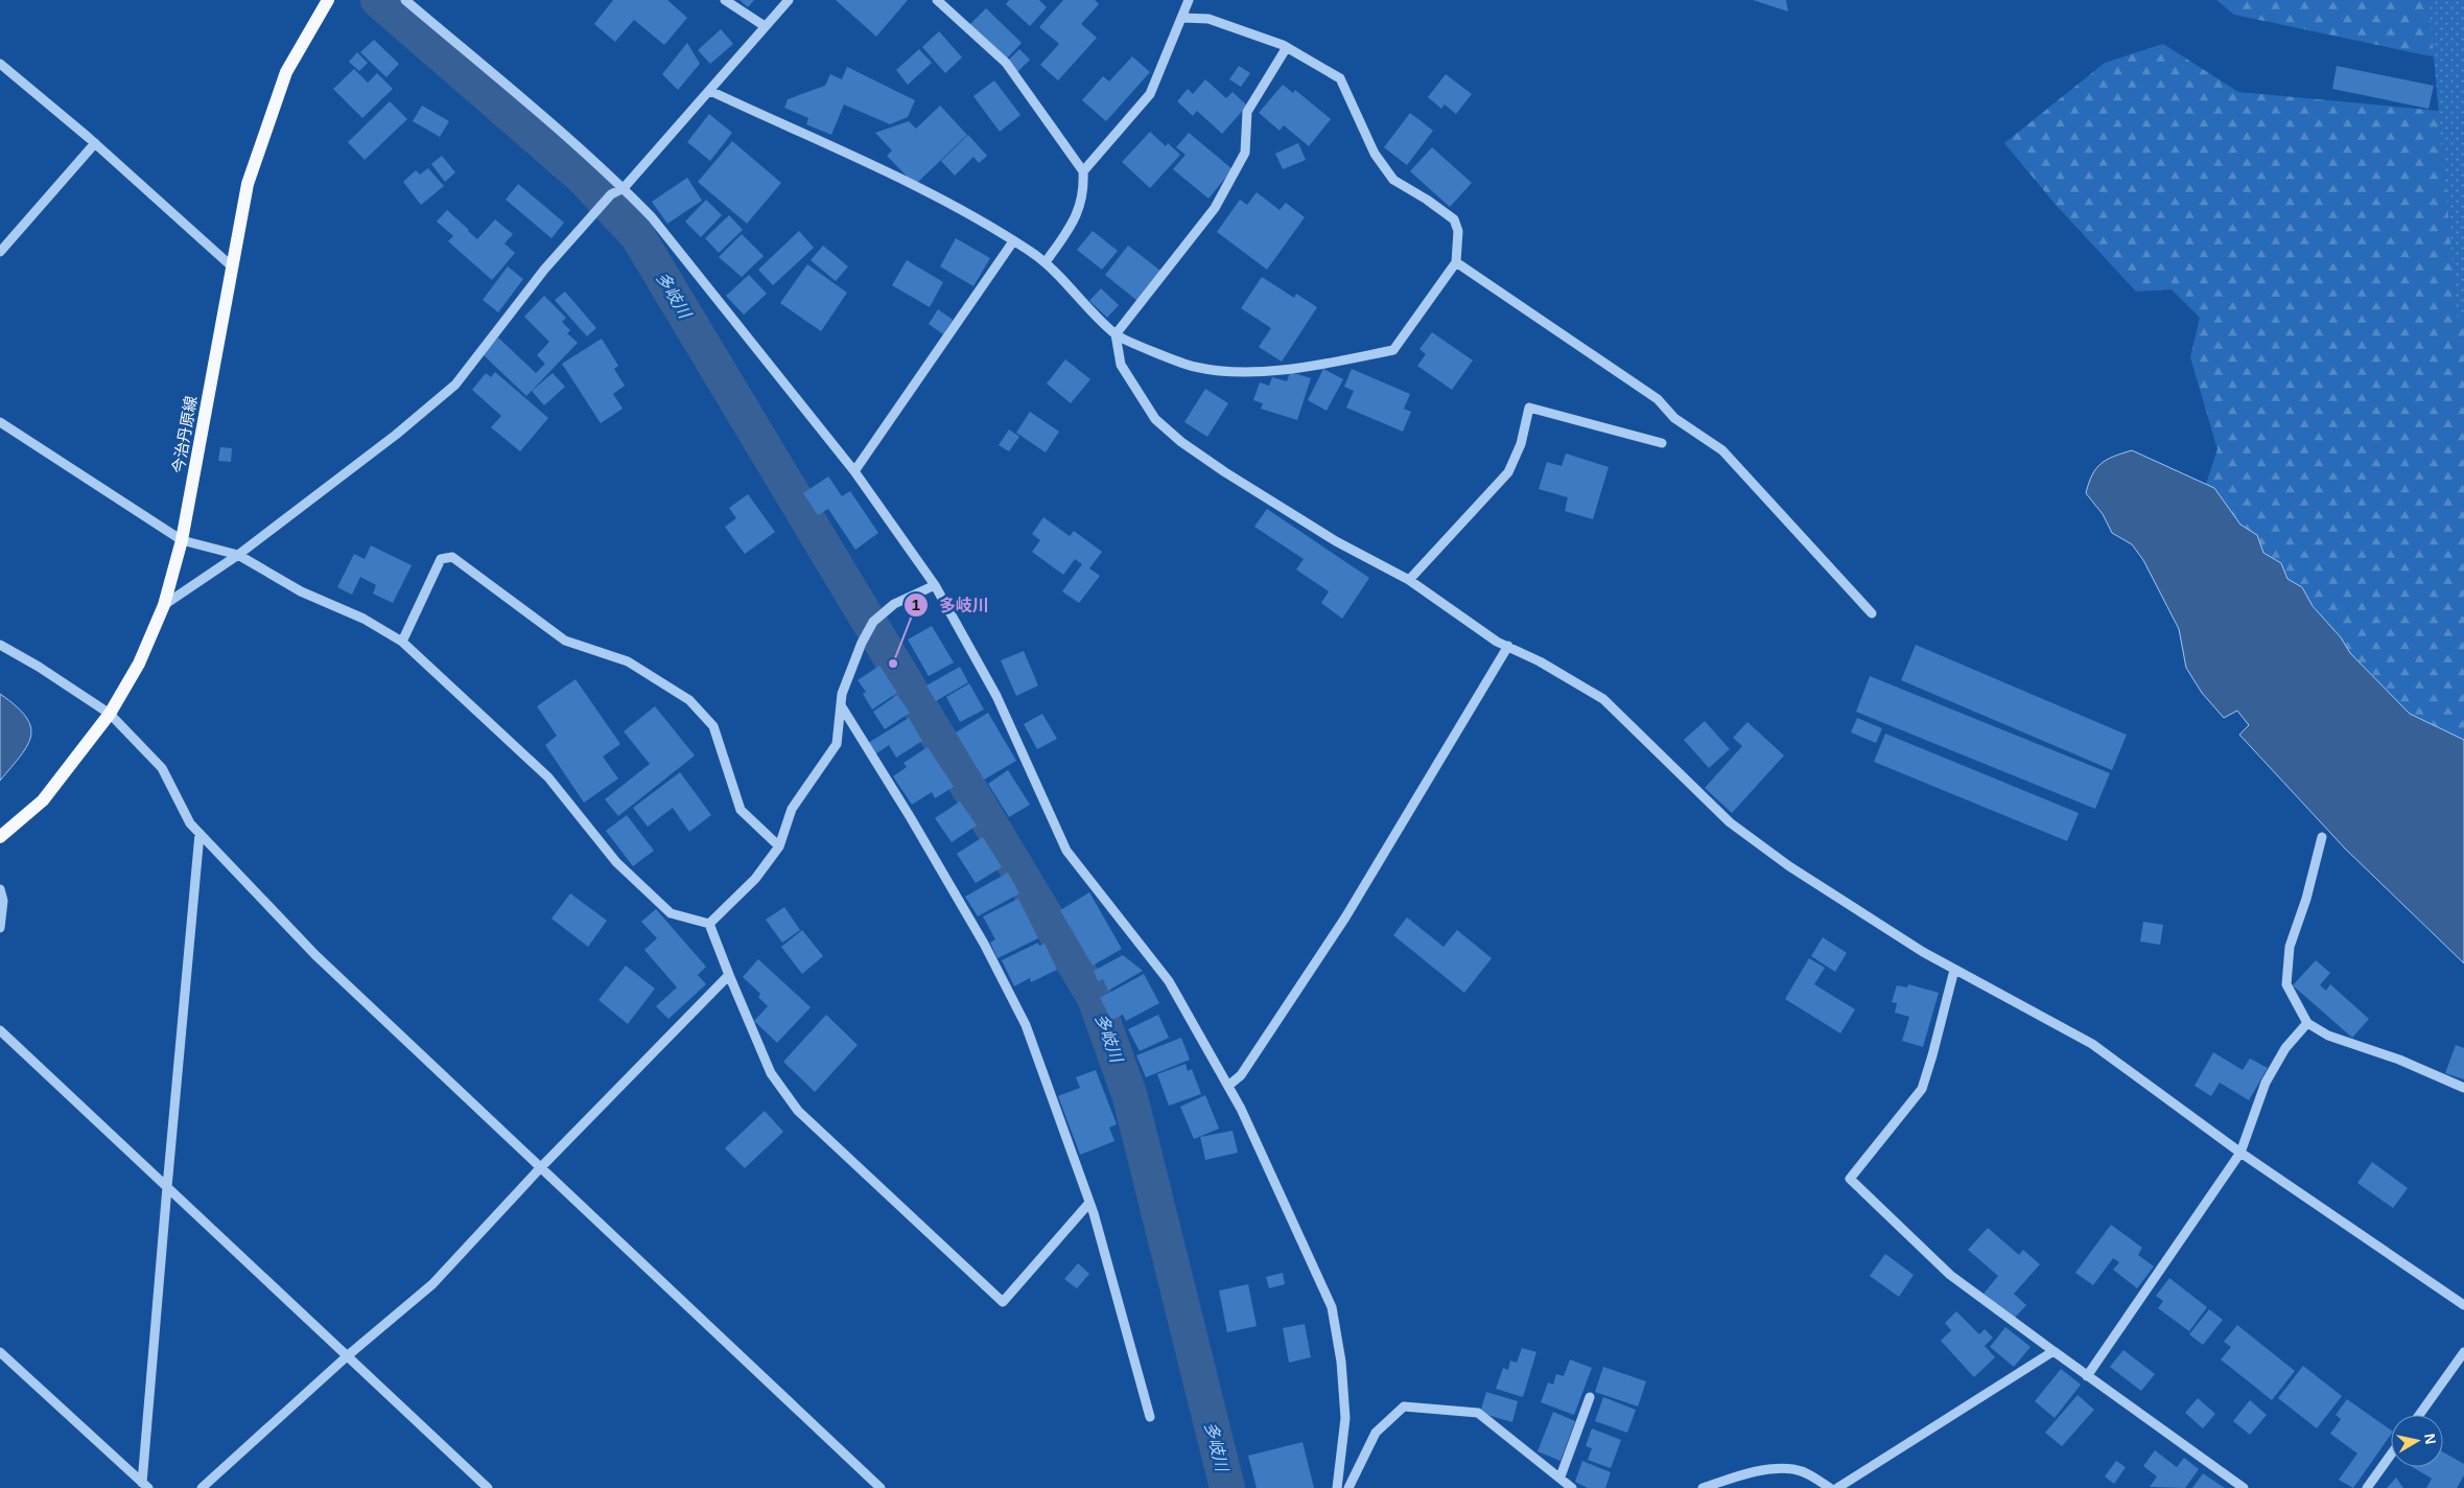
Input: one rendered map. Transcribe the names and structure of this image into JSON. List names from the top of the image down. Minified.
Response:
{"streets":{"main road":["今治丹原線"]},"water":["多岐川"],"places":["多岐川"],"north":"right"}
